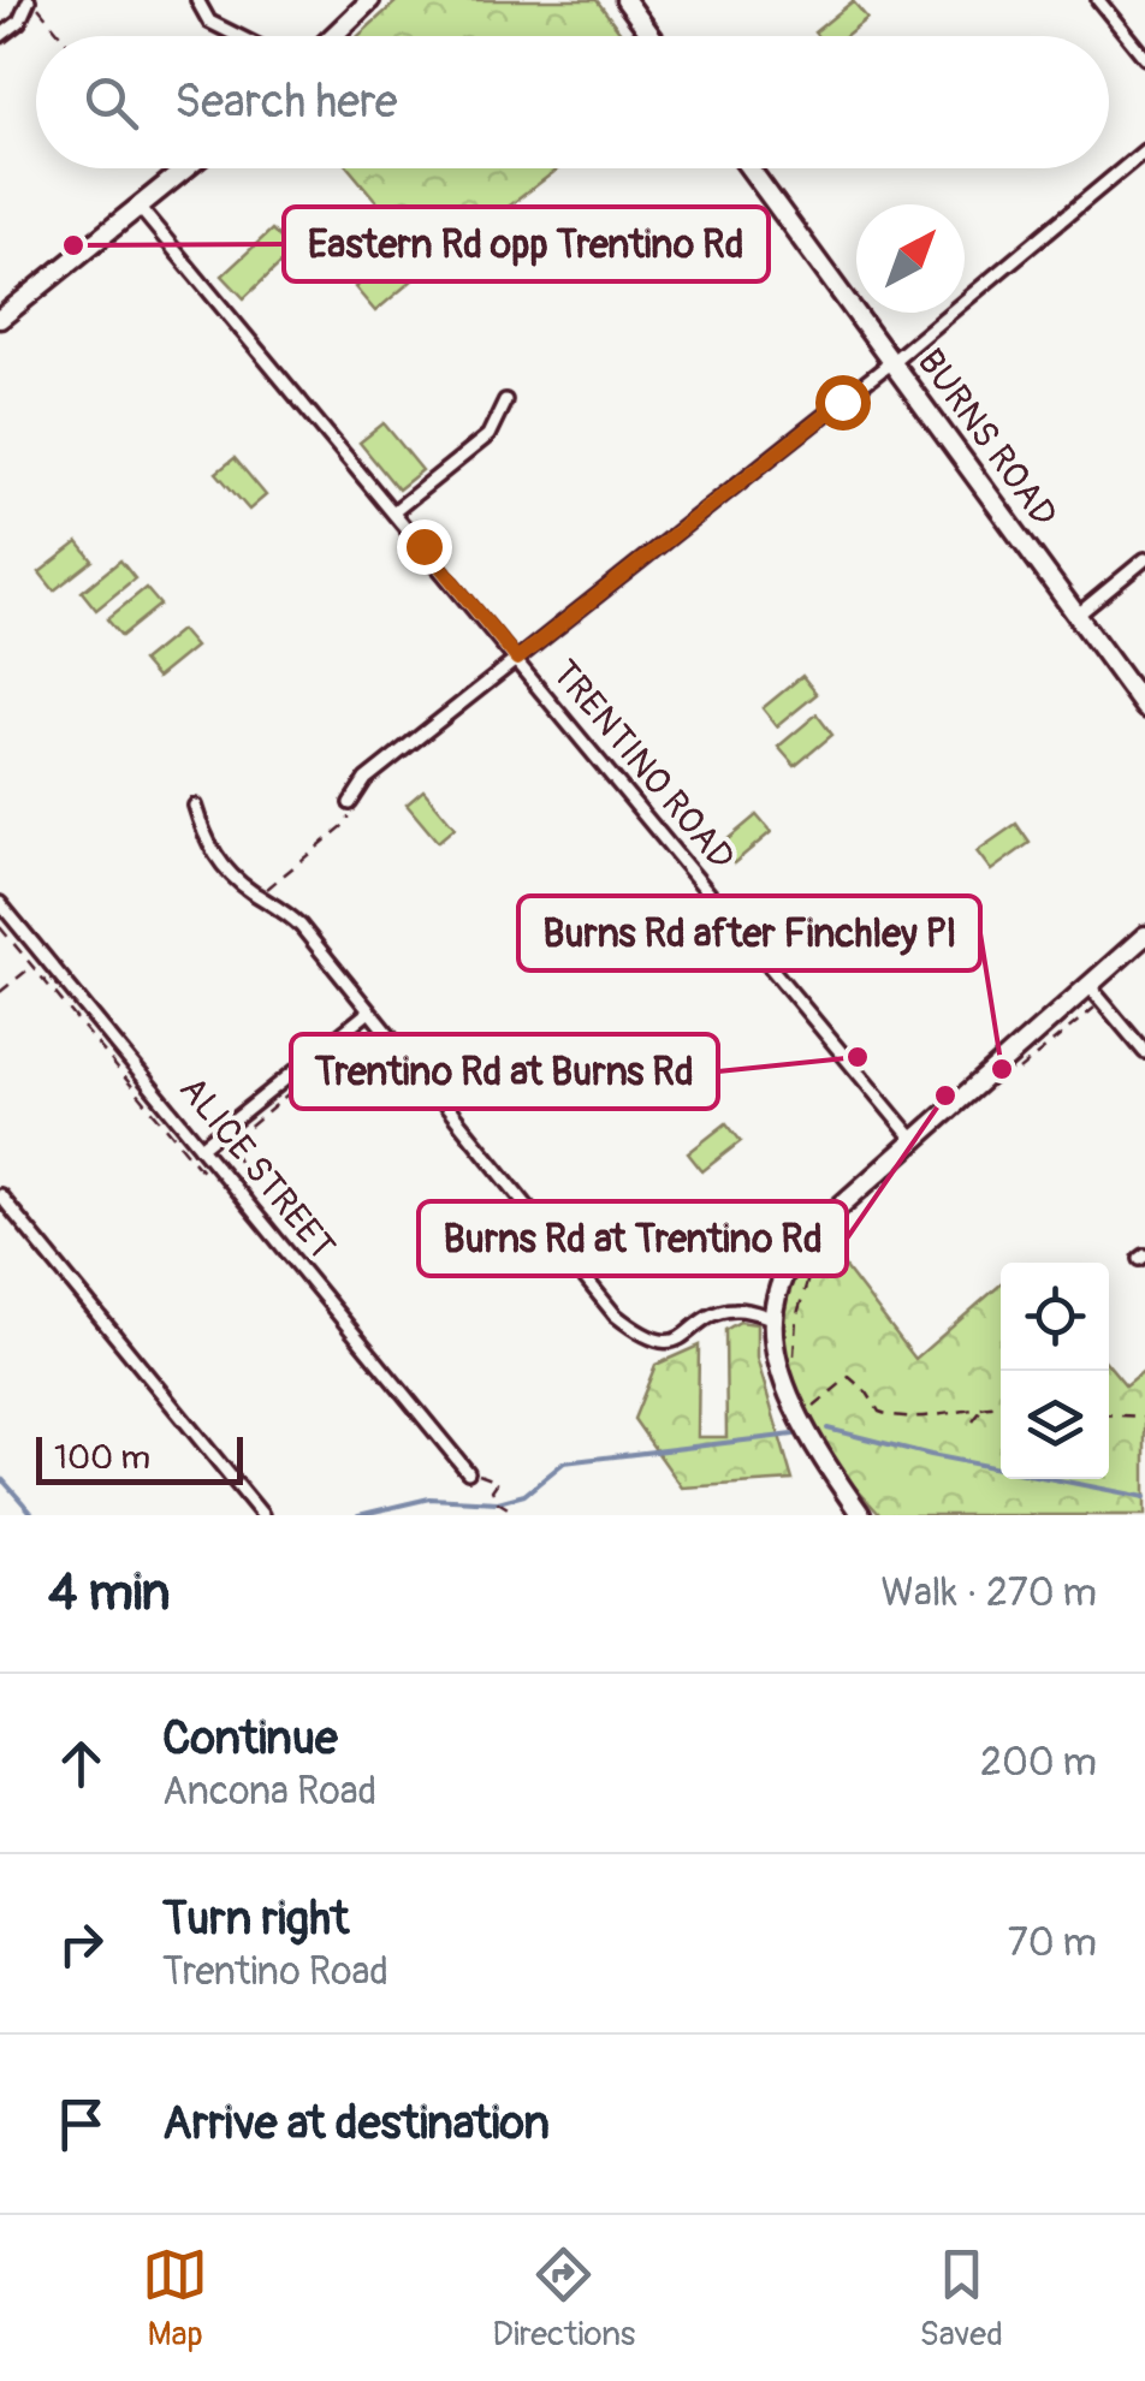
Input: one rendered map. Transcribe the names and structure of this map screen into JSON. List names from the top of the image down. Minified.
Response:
{"streets":{"main road":["BURNS ROAD"],"street":["TRENTINO ROAD","ALICE STREET"]},"places":["Eastern Rd opp Trentino Rd","Trentino Rd at Burns Rd","Burns Rd after Finchley Pl","Burns Rd at Trentino Rd"],"scale_bar":"100 m","north":"top right","page":{"search":"Search here","scale":"100 m","heading":["4 min","Walk · 270 m"],"list":[["Continue","Ancona Road","200 m"],["Turn right","Trentino Road","70 m"],"Arrive at destination"],"nav":["Map","Directions","Saved"]}}
